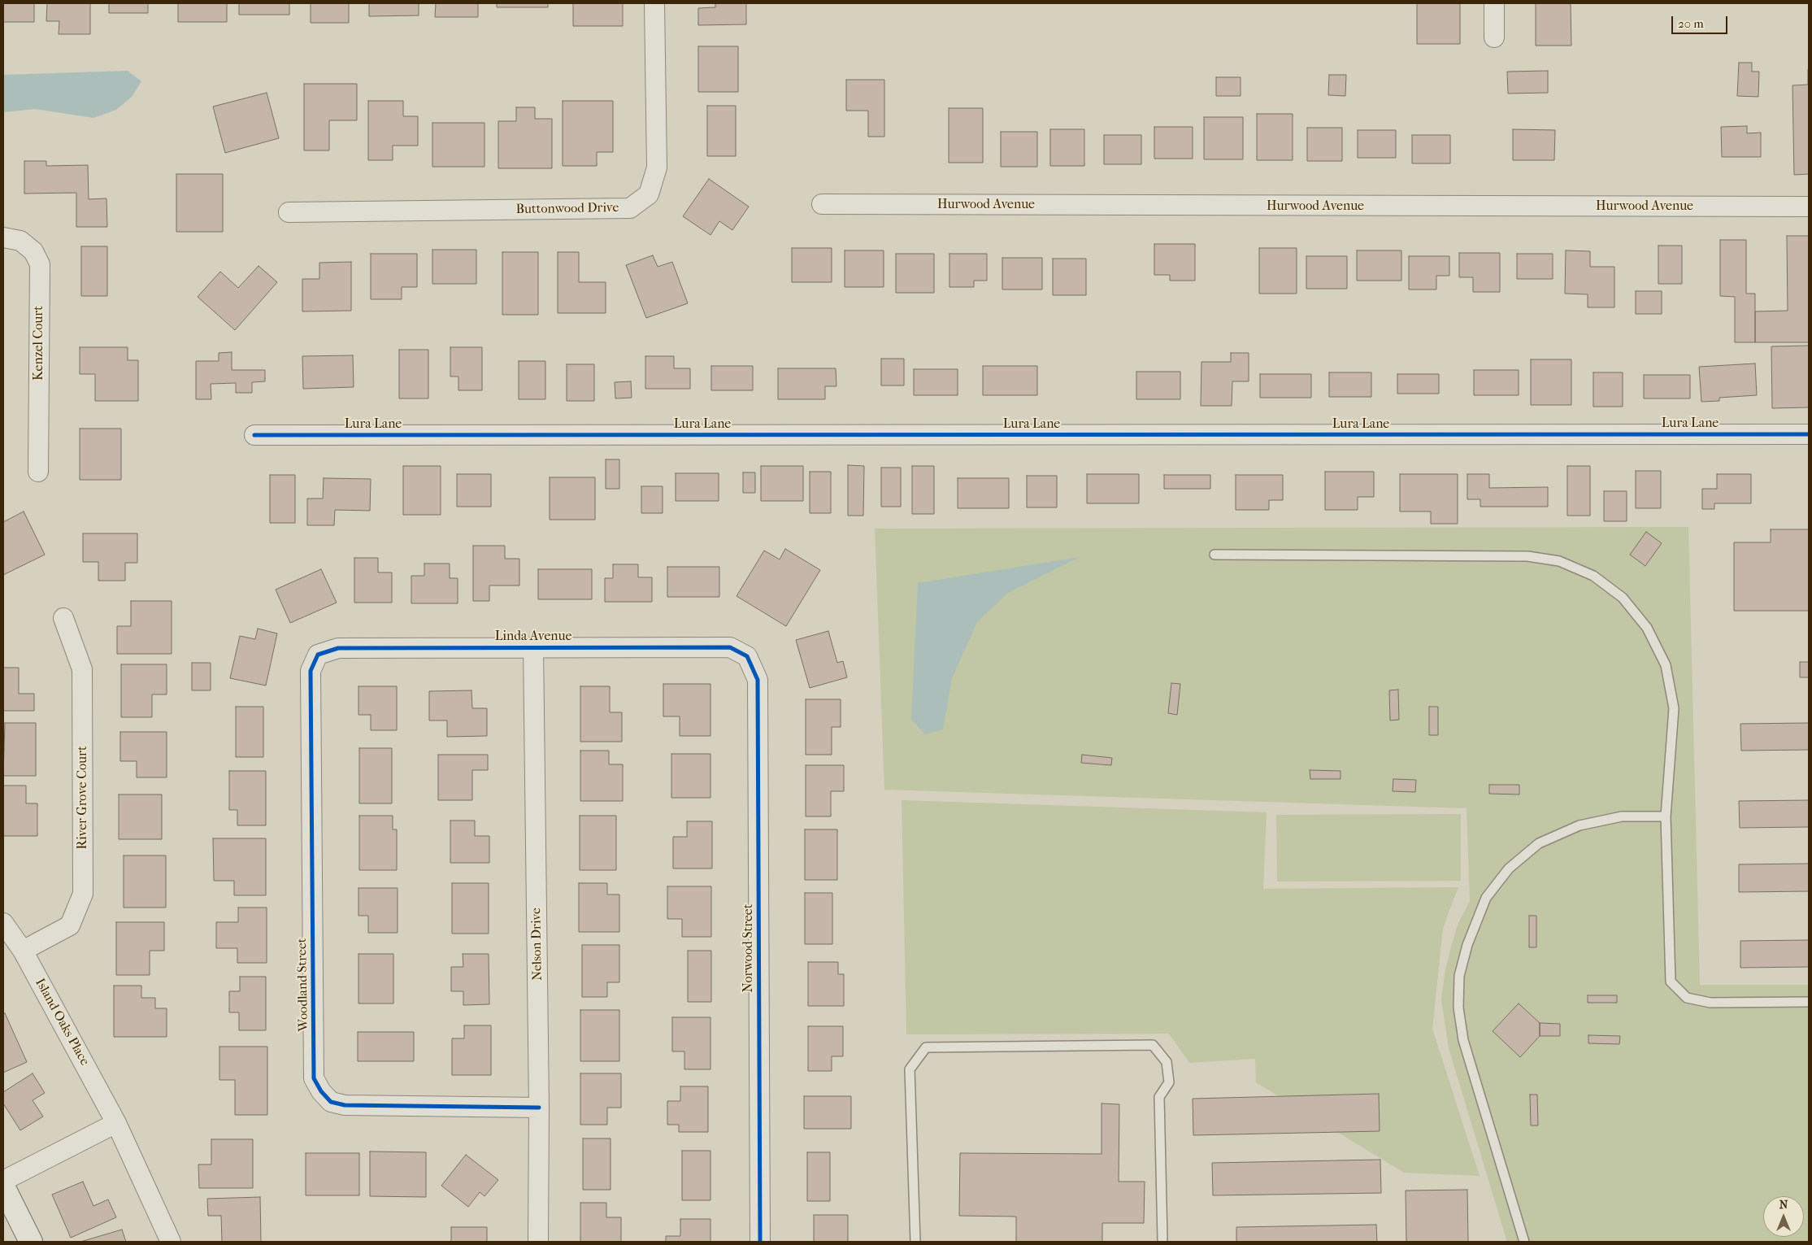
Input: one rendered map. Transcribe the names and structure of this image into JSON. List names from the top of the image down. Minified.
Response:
{"streets":{"street":["Hurwood Avenue","Buttonwood Drive","Kenzel Court","Lura Lane","Linda Avenue","River Grove Court","Nelson Drive","Norwood Street","Woodland Street","Island Oaks Place"]},"crossings":[["Linda Avenue","Nelson Drive"],["Linda Avenue","Norwood Street"],["Linda Avenue","Woodland Street"],["River Grove Court","Island Oaks Place"],["Nelson Drive","Woodland Street"]],"scale_bar":"20 m","north":"top"}
